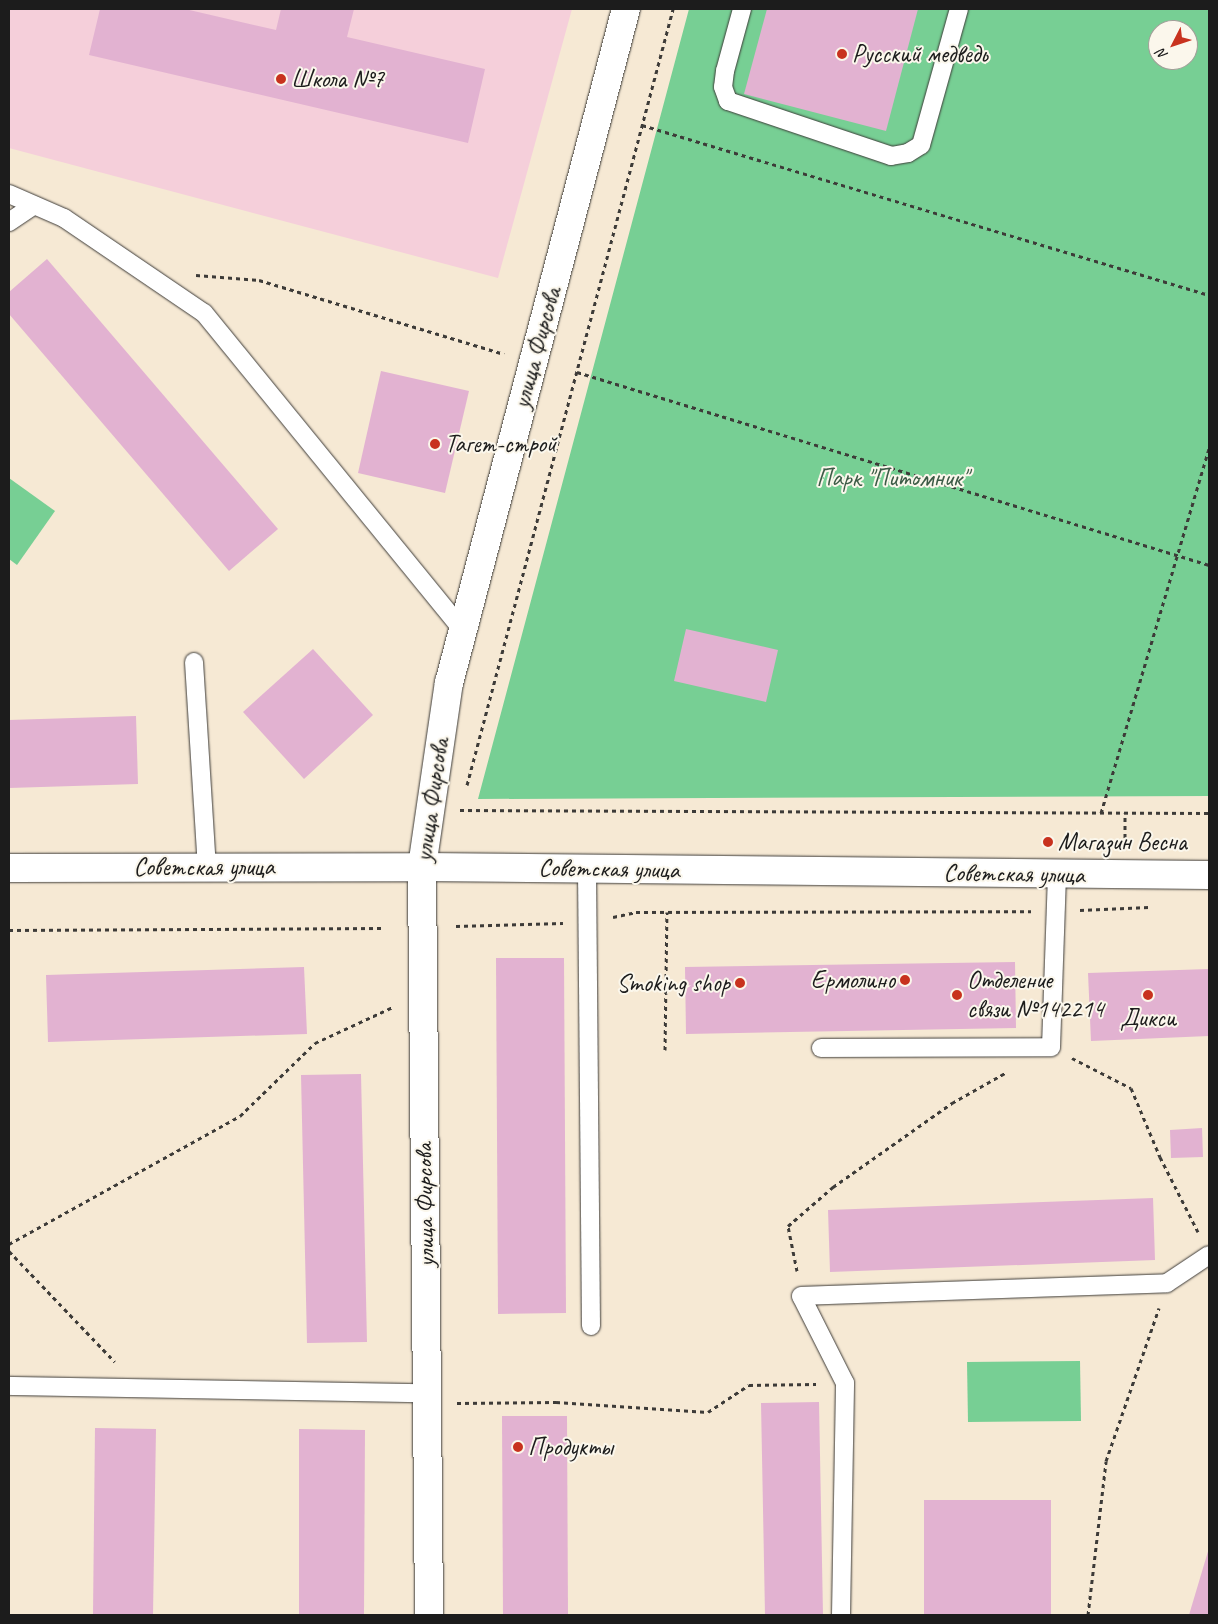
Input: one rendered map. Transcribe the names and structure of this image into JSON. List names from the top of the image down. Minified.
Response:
{"streets":{"street":["улица Фирсова","Советская улица"]},"crossings":[["улица Фирсова","Советская улица"]],"parks":["Парк \"Питомник\""],"places":["Русский медведь","Школа №7","Тагет-строй","Магазин Весна","Ермолино","Smoking shop","Отделение связи №142214","Дикси","Продукты"],"north":"bottom left"}
